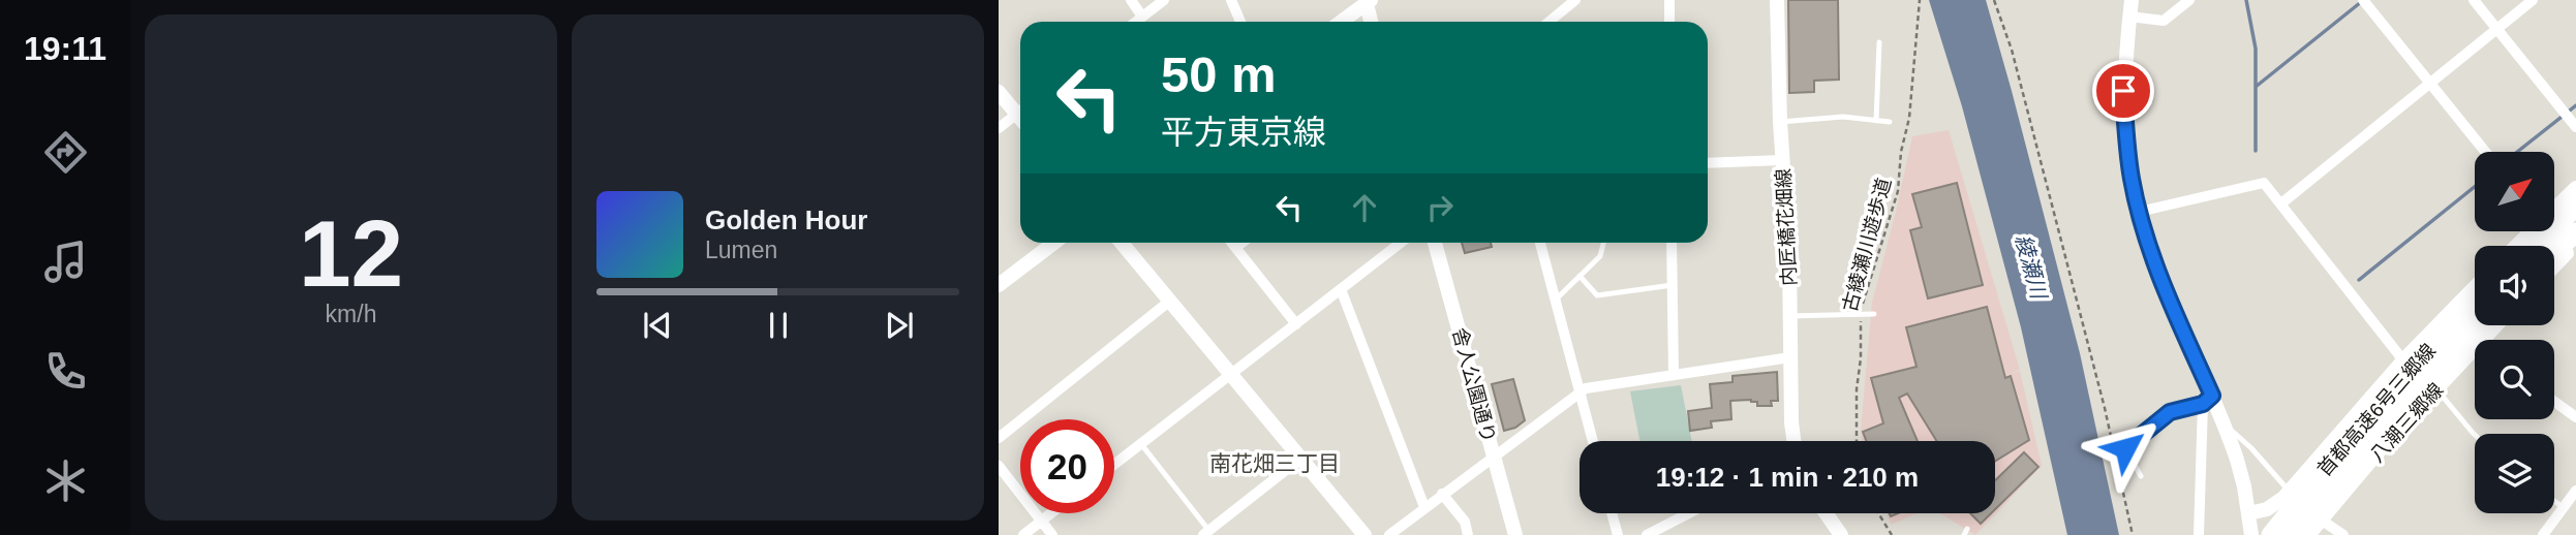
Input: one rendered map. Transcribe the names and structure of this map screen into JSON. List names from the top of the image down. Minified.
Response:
{"streets":{"highway":["首都高速6号三郷線"],"main road":["内匠橋花畑線","舎人公園通り","八潮三郷線"],"path":["古綾瀬川遊歩道"]},"districts":["南花畑三丁目"],"water":["綾瀬川"],"north":"top right","page":{"tabs":"19:11","tile":["12","km/h"],"turn":["50 m","平方東京線"],"song":["Golden Hour","Lumen"],"limit":"20","trip":"19:12 · 1 min · 210 m"}}
